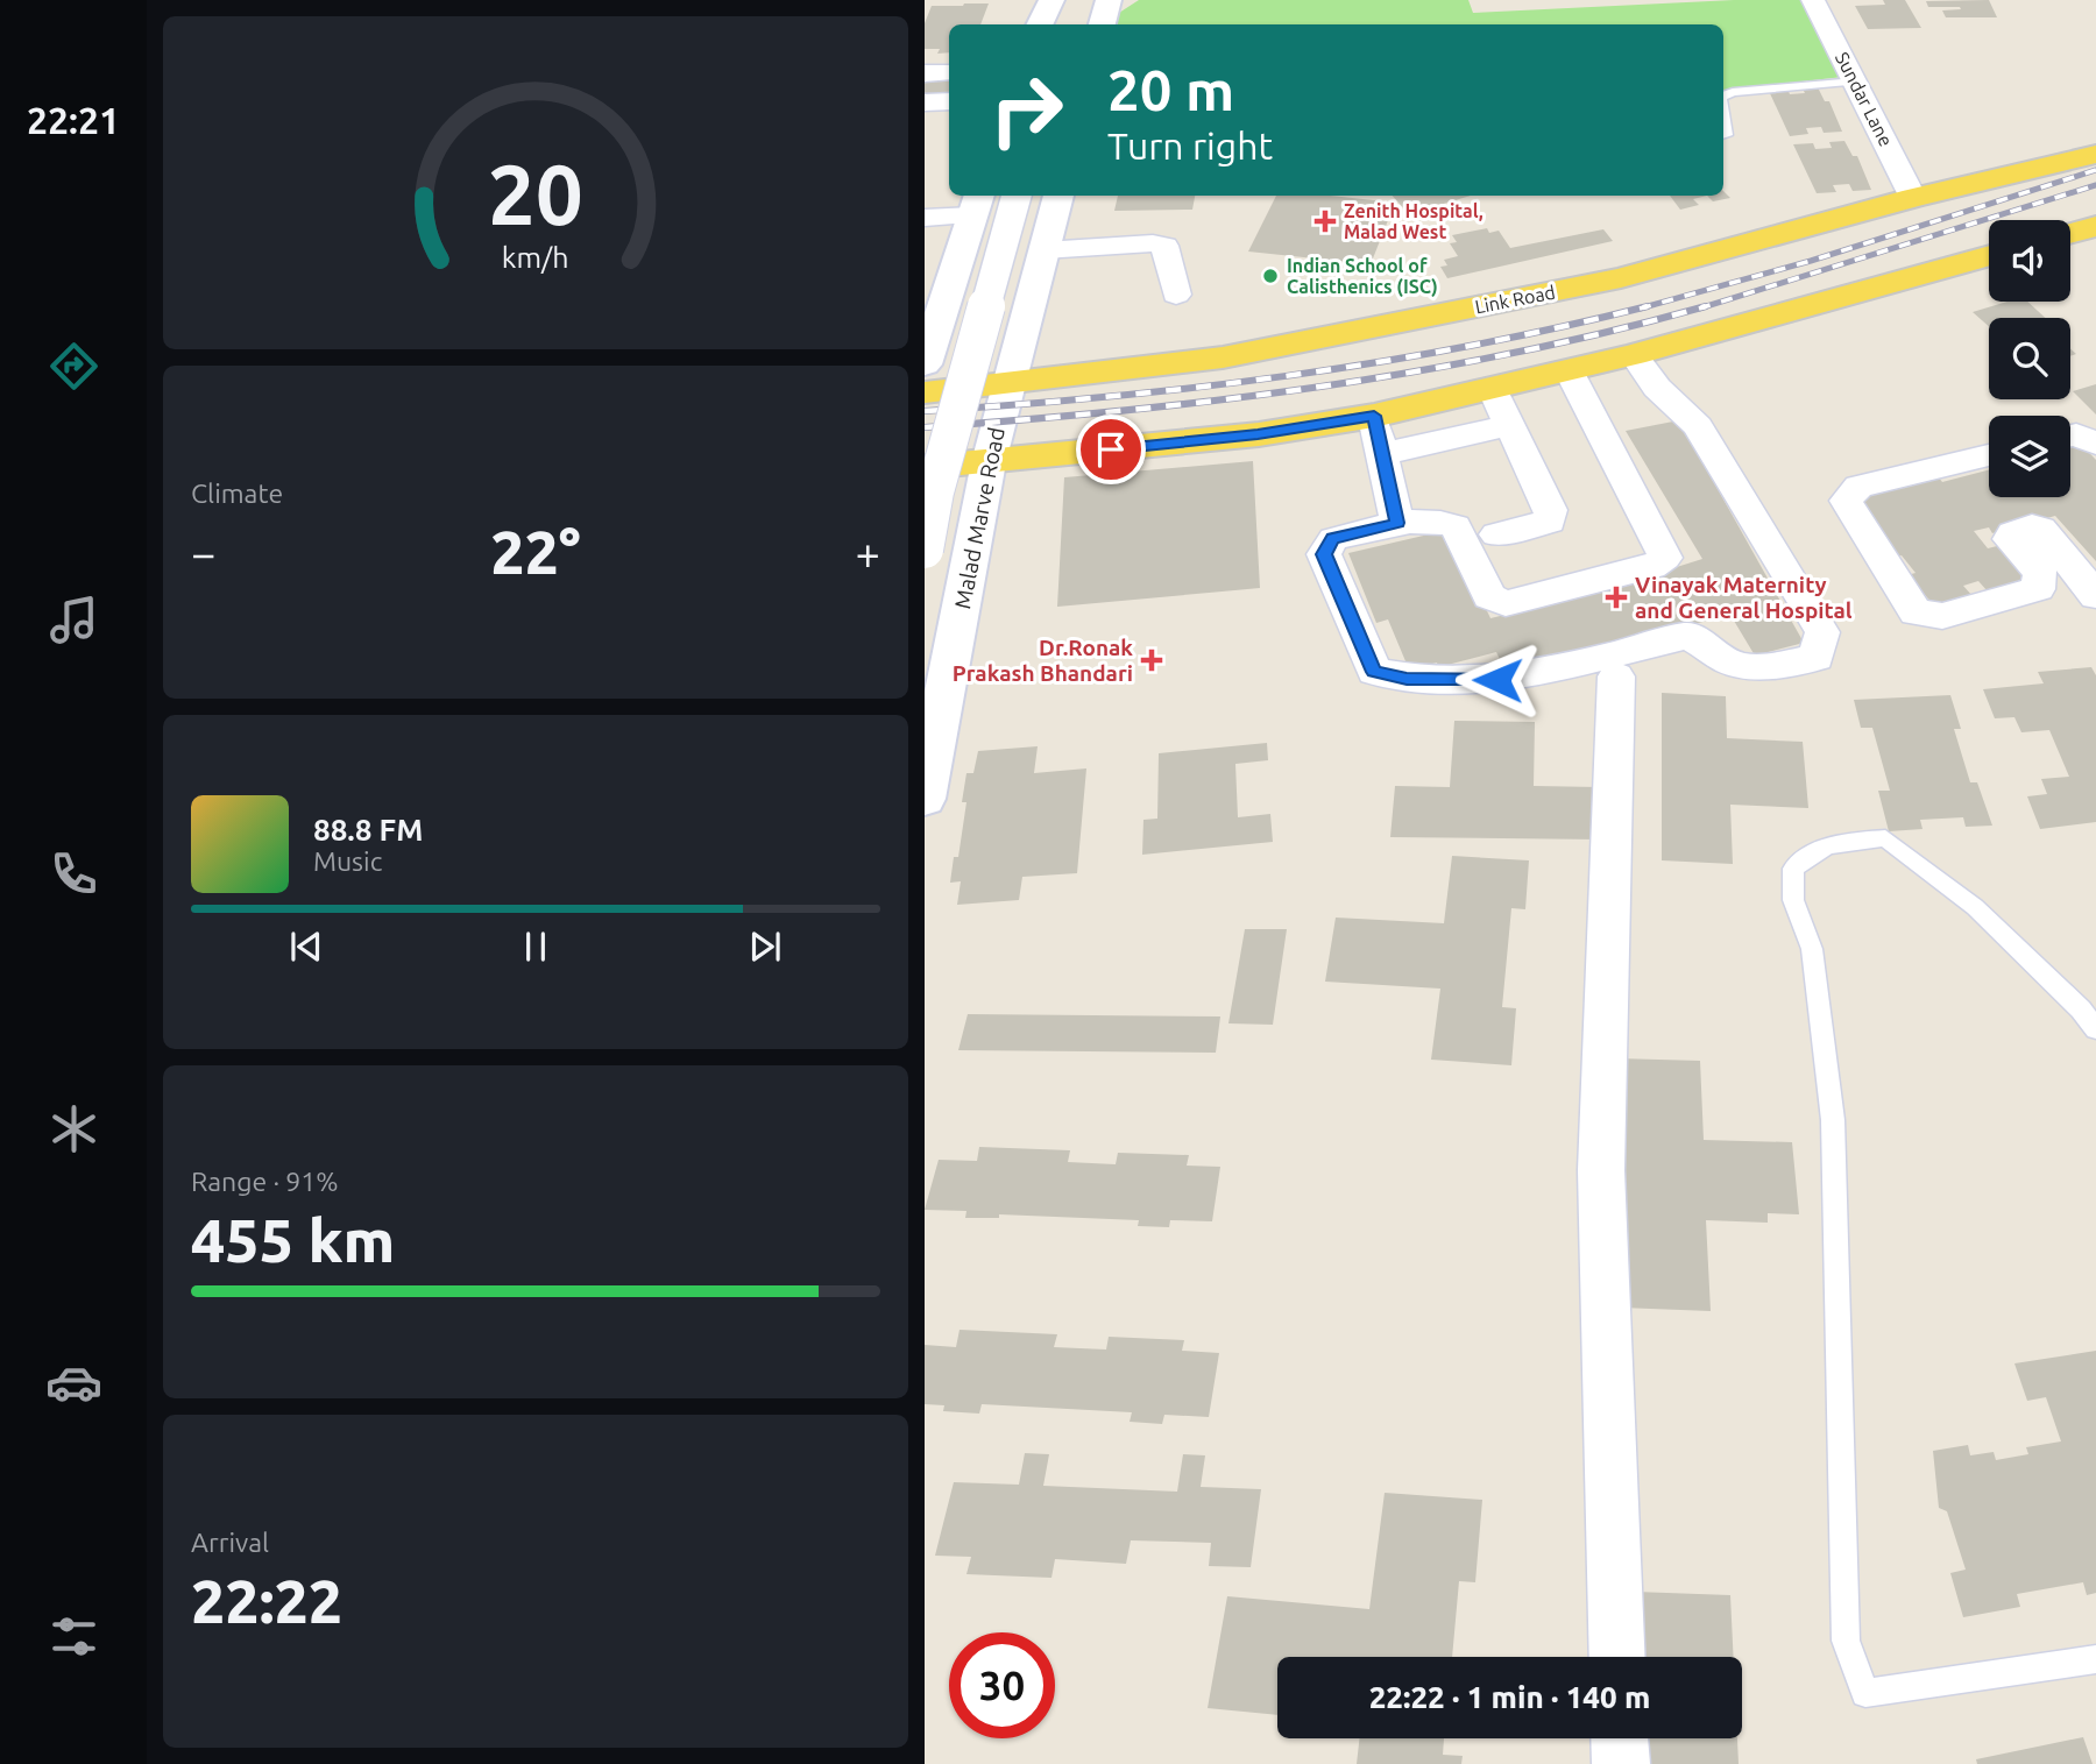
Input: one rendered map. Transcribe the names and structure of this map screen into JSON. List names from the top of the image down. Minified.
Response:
{"streets":{"main road":["Link Road","Malad Marve Road"],"street":["Sundar Lane"]},"crossings":[["Sundar Lane","Link Road"],["Link Road","Malad Marve Road"]],"places":{"health":["Zenith Hospital, Malad West","Vinayak Maternity and General Hospital","Dr.Ronak Prakash Bhandari"],"other":["Indian School of Calisthenics (ISC)"]},"page":{"tabs":"22:21","turn":["20 m","Turn right"],"tile":["Climate",["Range · 91%","455 km"],["Arrival","22:22"]],"heat":["−","22°","+"],"song":["88.8 FM","Music"],"limit":"30","trip":"22:22 · 1 min · 140 m","gauge":["20","km/h"]}}
